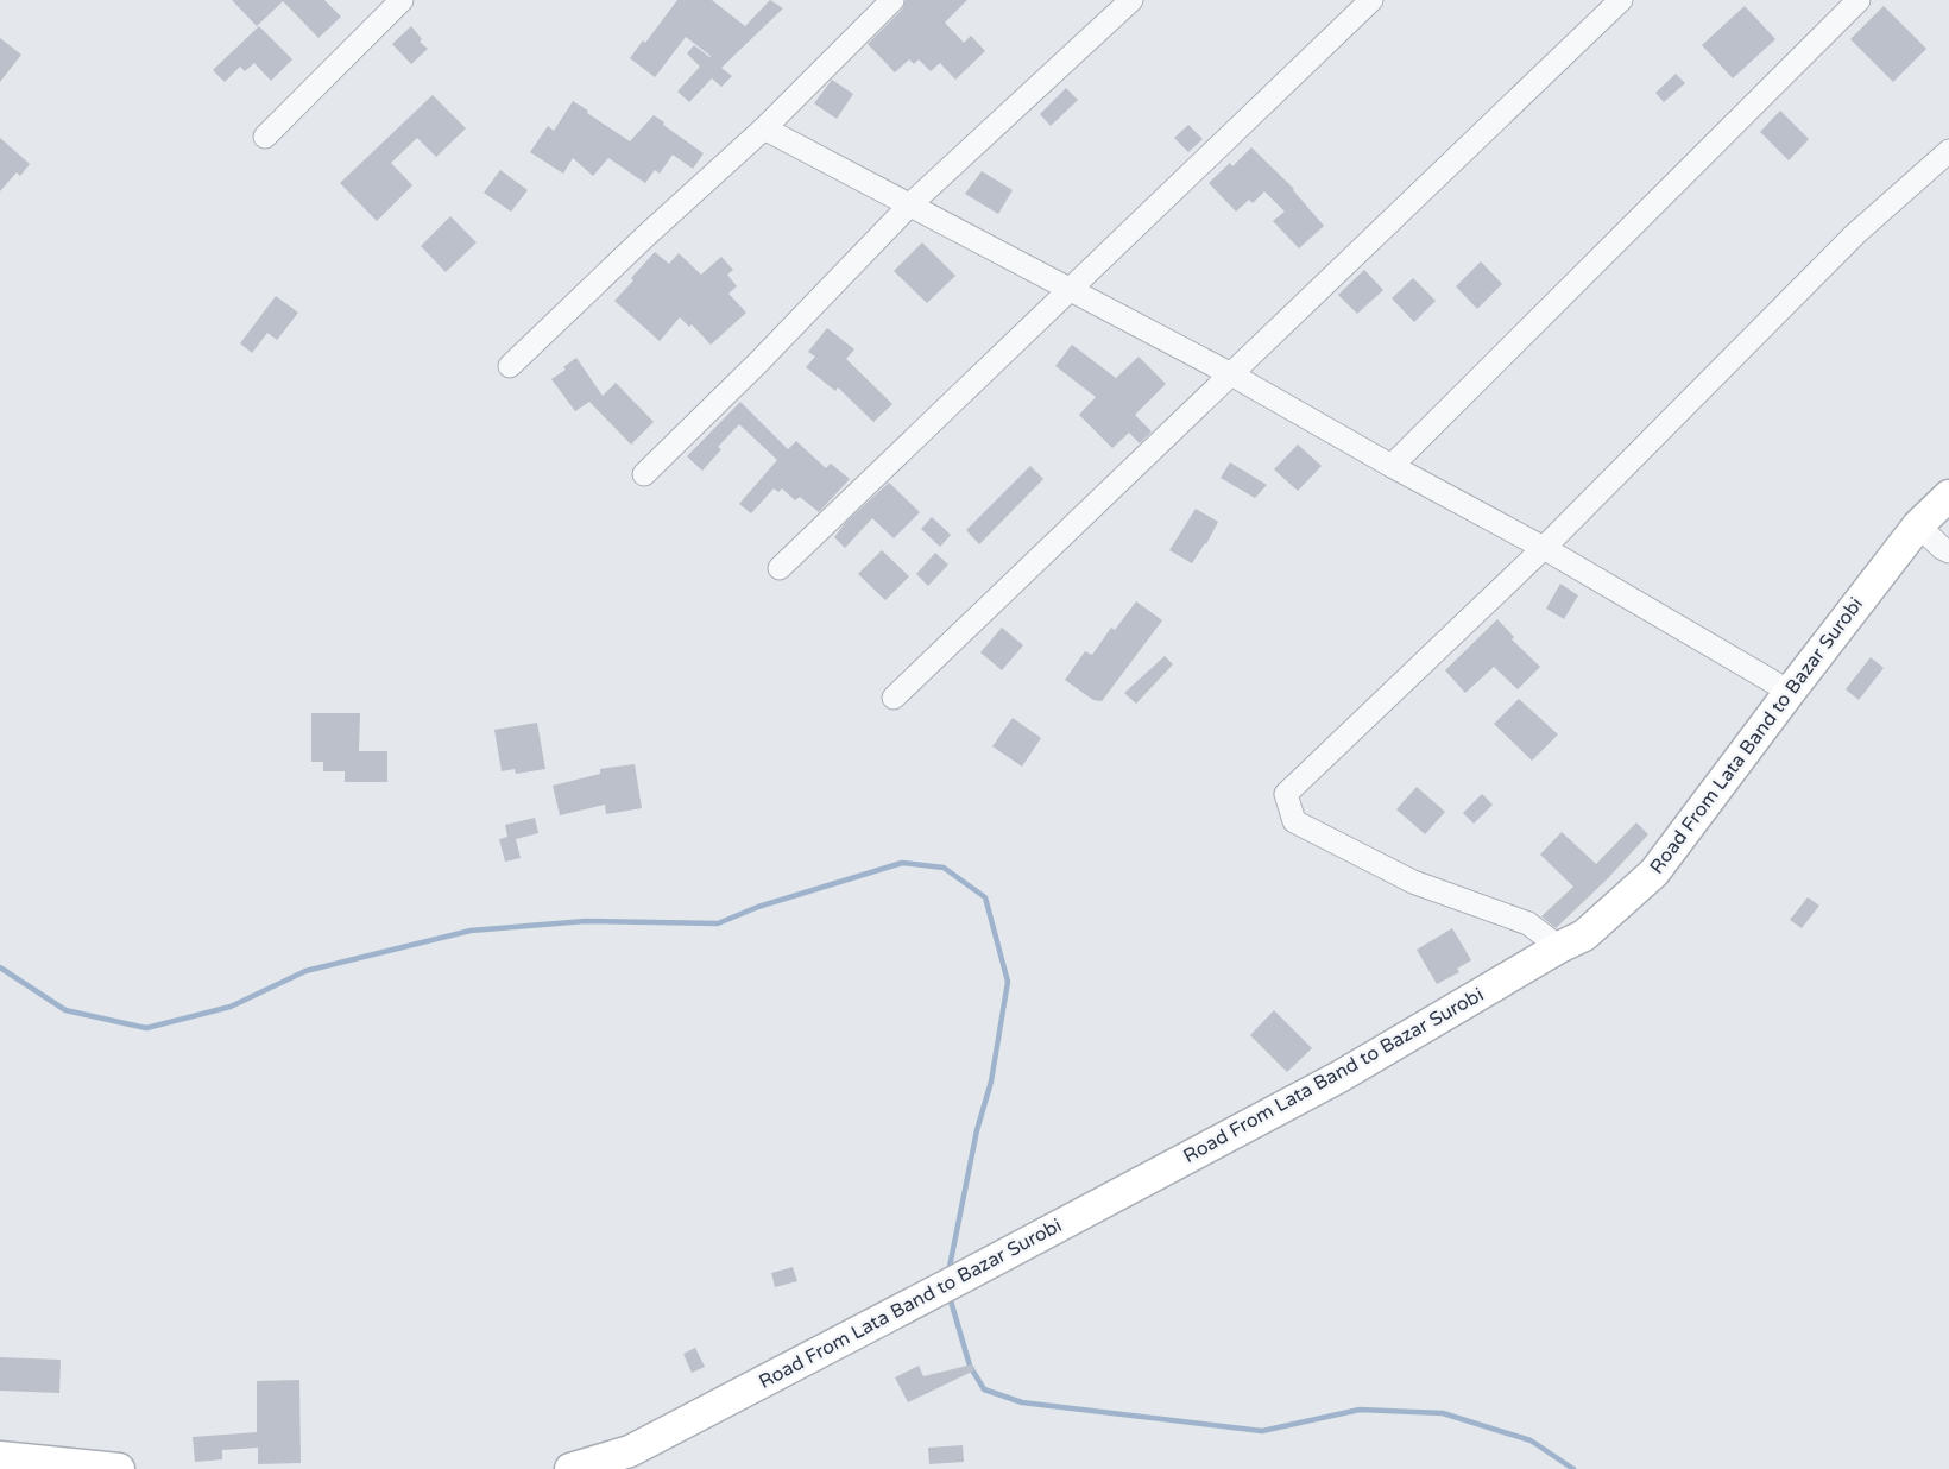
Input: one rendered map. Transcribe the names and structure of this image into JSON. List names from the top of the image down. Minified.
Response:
{"streets":{"main road":["Road From Lata Band to Bazar Surobi"]}}
